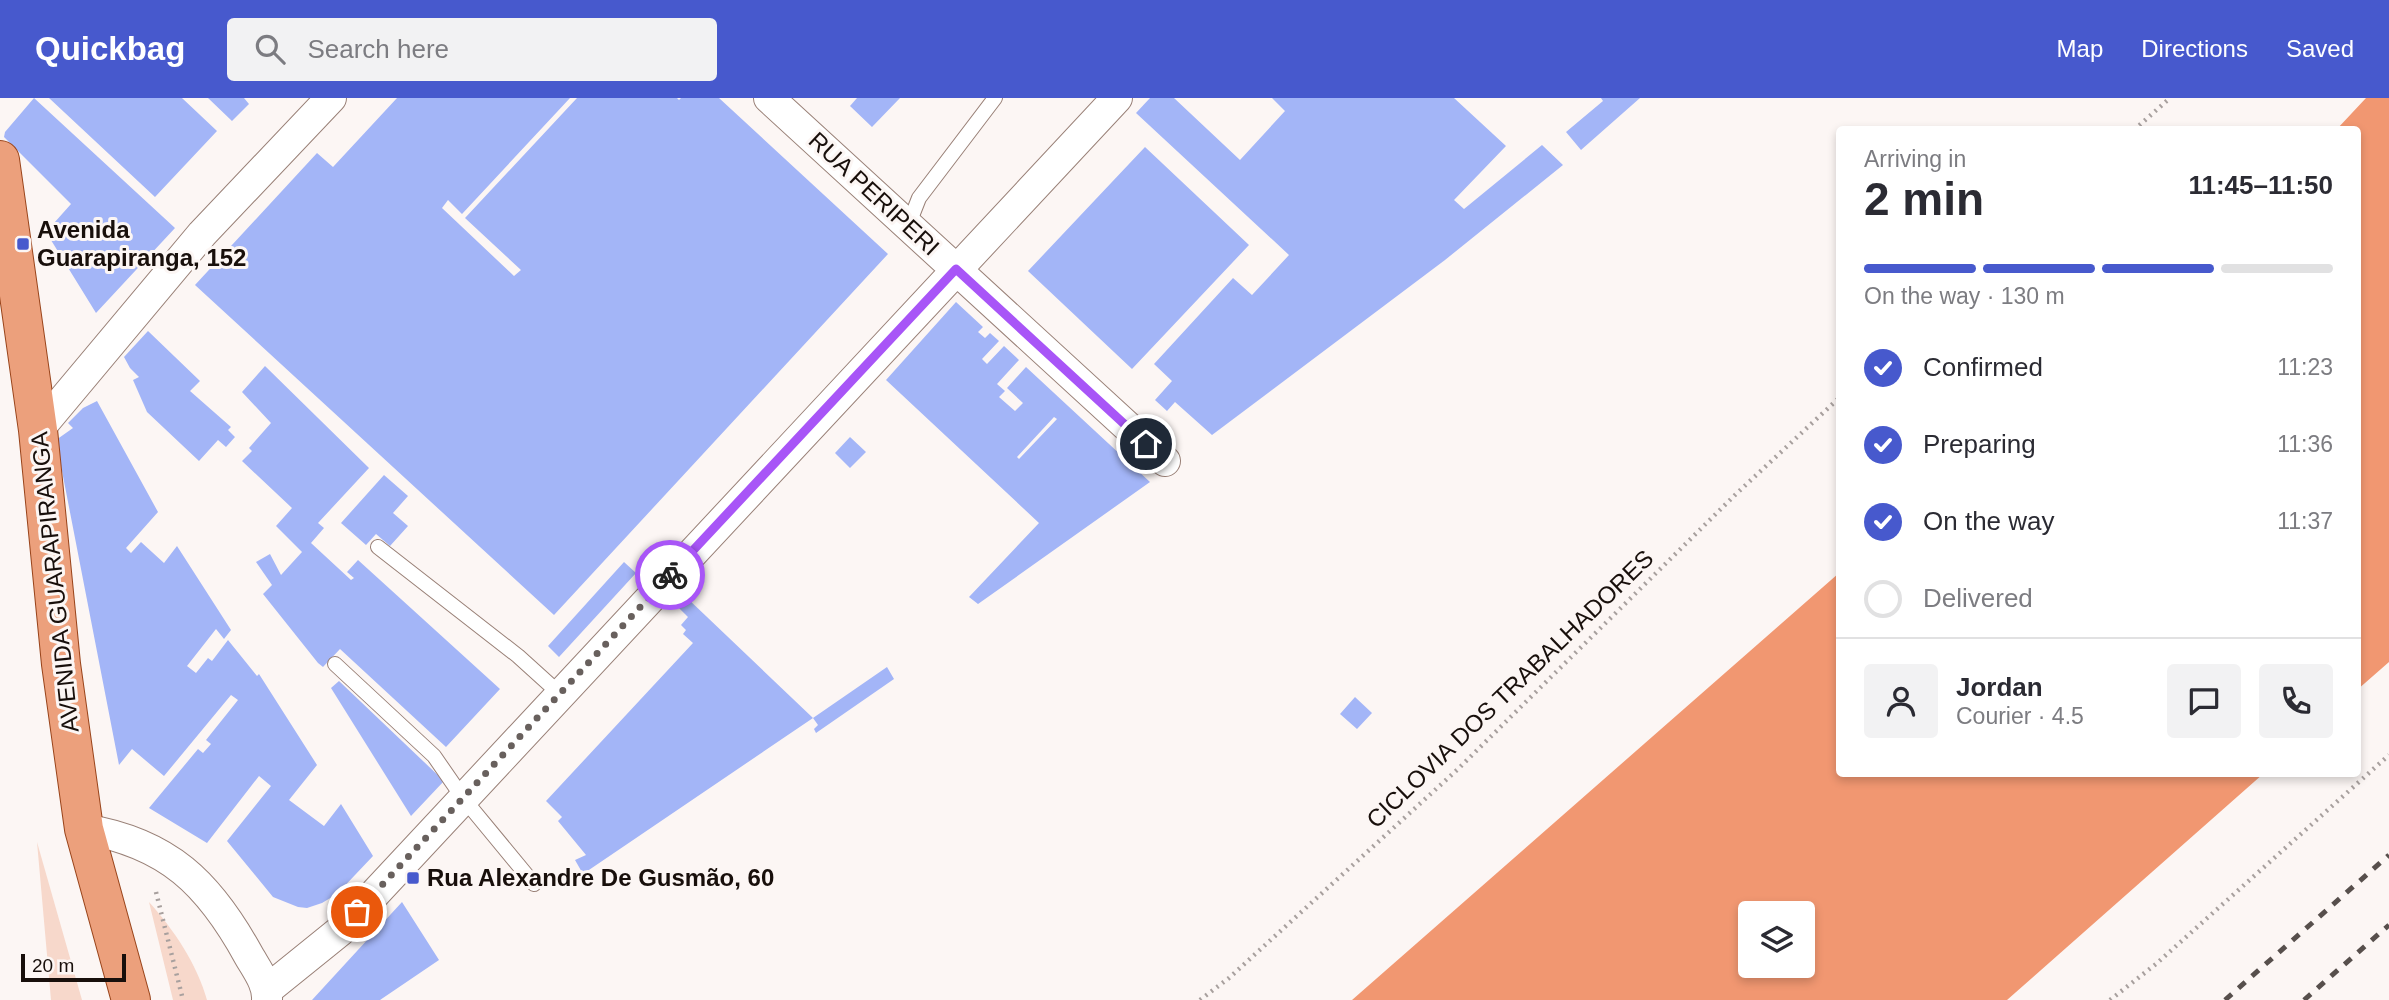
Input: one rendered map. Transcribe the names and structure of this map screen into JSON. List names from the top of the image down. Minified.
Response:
{"streets":{"main road":["AVENIDA GUARAPIRANGA"],"street":["RUA PERIPERI"],"path":["CICLOVIA DOS TRABALHADORES"]},"places":{"transit":["Avenida Guarapiranga, 152","Rua Alexandre De Gusmão, 60"]},"scale_bar":"20 m","page":{"header":"Quickbag","search":"Search here","nav":["Map","Directions","Saved"],"heading":["2 min","Arriving in","11:45–11:50"],"panel":["Jordan","Courier · 4.5"],"bar":"On the way · 130 m","list":[["Confirmed","11:23"],["Preparing","11:36"],["On the way","11:37"],"Delivered"],"scale":"20 m"}}
